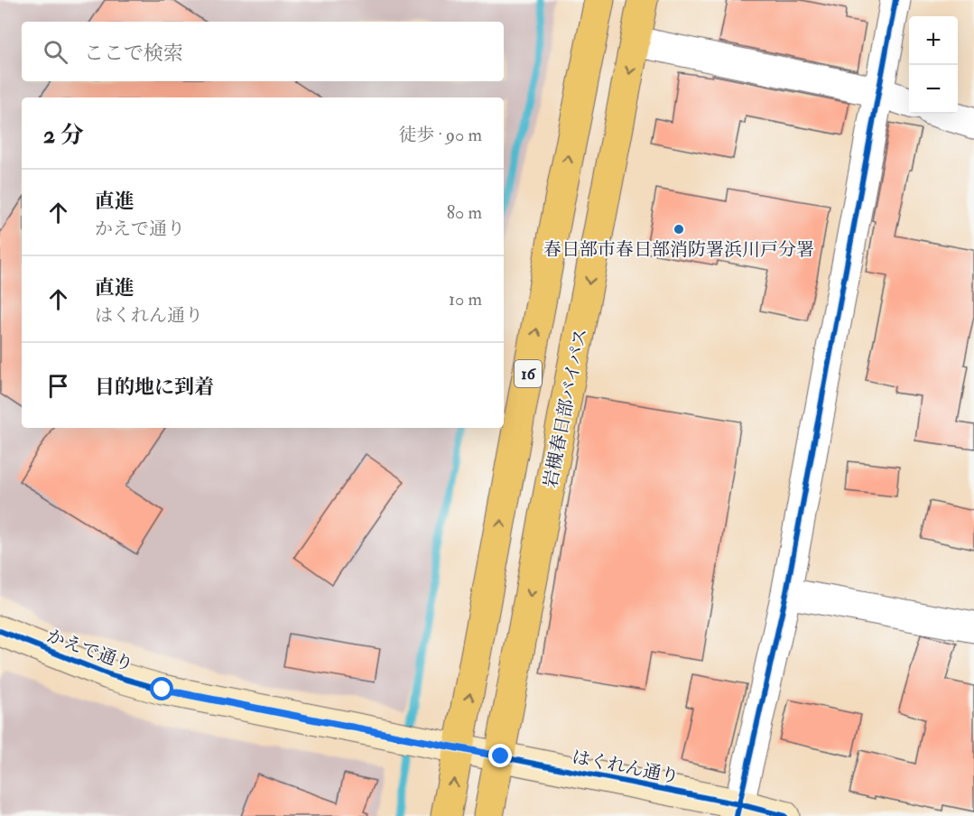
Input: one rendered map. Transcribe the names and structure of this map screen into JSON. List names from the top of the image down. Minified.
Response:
{"streets":{"highway":["16","岩槻春日部バイパス"],"street":["かえで通り","はくれん通り"]},"crossings":[["16","かえで通り"],["16","はくれん通り"],["岩槻春日部バイパス","はくれん通り"],["かえで通り","はくれん通り"]],"places":["春日部市春日部消防署浜川戸分署"],"page":{"map_buttons":["+","−"],"search":"ここで検索","heading":["2 分","徒歩 · 90 m"],"list":[["直進","かえで通り","80 m"],["直進","はくれん通り","10 m"],"目的地に到着"]}}
